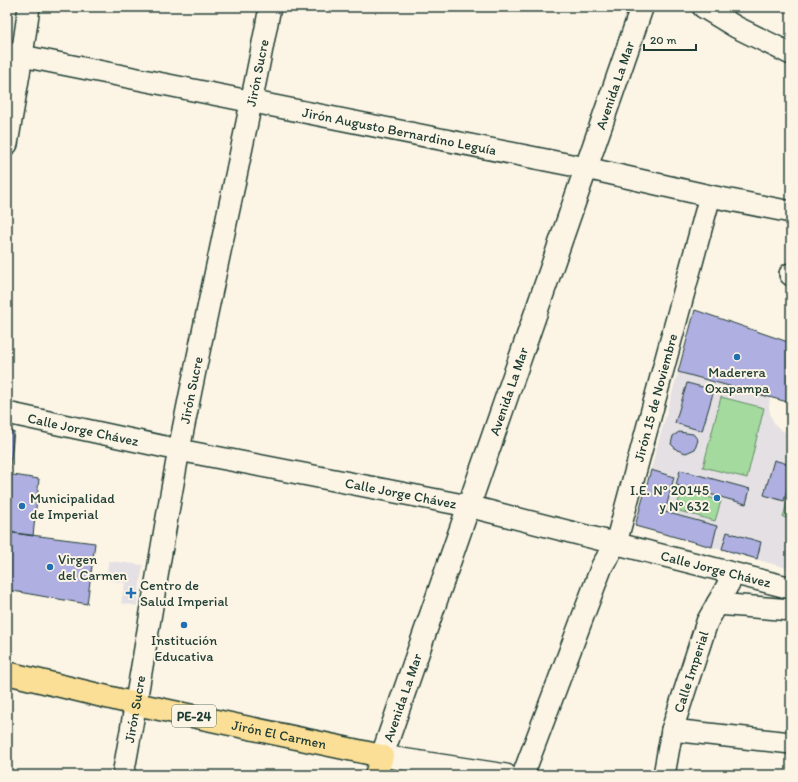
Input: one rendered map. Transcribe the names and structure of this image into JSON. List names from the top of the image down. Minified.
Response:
{"streets":{"highway":["PE-24","Jirón El Carmen"],"main road":["Avenida La Mar"],"street":["Jirón Sucre","Jirón Augusto Bernardino Leguía","Jirón 15 de Noviembre","Calle Jorge Chávez","Calle Imperial"]},"crossings":[["Jirón Sucre","Jirón Augusto Bernardino Leguía"],["Jirón Sucre","Calle Jorge Chávez"],["Jirón Sucre","Jirón El Carmen"],["Avenida La Mar","Jirón Augusto Bernardino Leguía"],["Avenida La Mar","Calle Jorge Chávez"],["Avenida La Mar","Jirón El Carmen"],["Jirón Augusto Bernardino Leguía","Jirón 15 de Noviembre"],["Jirón 15 de Noviembre","Calle Jorge Chávez"],["Calle Jorge Chávez","Calle Imperial"]],"places":{"other":["Maderera Oxapampa","I.E. Nº 20145 y Nº 632","Municipalidad de Imperial","Virgen del Carmen","Institución Educativa"],"health":["Centro de Salud Imperial"]},"scale_bar":"20 m"}
